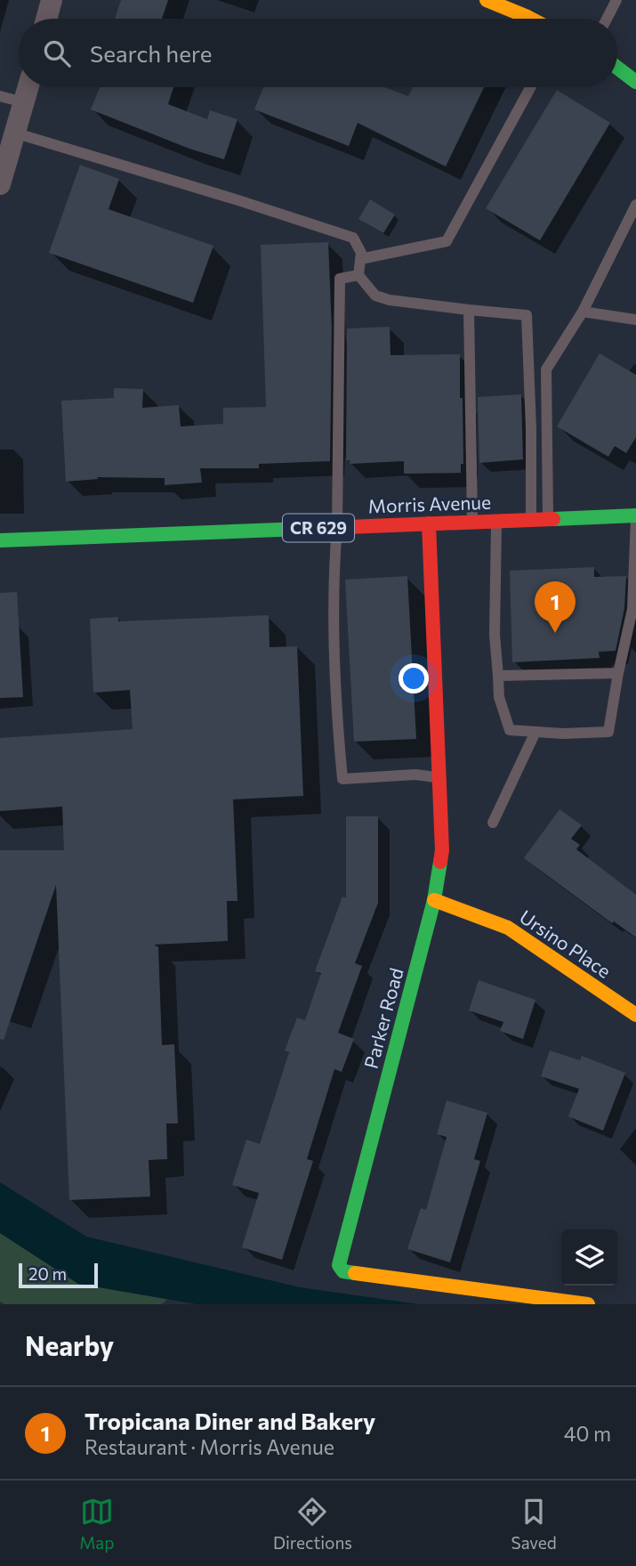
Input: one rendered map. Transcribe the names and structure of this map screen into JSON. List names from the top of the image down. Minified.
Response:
{"streets":{"street":["Morris Avenue","CR 629","Ursino Place","Parker Road"]},"crossings":[["Morris Avenue","Parker Road"],["Ursino Place","Parker Road"]],"scale_bar":"20 m","page":{"search":"Search here","pins":"1","scale":"20 m","heading":"Nearby","list":[{"mark":"1","name":"Tropicana Diner and Bakery","note":"Restaurant · Morris Avenue","value":"40 m"}],"nav":["Map","Directions","Saved"]}}
